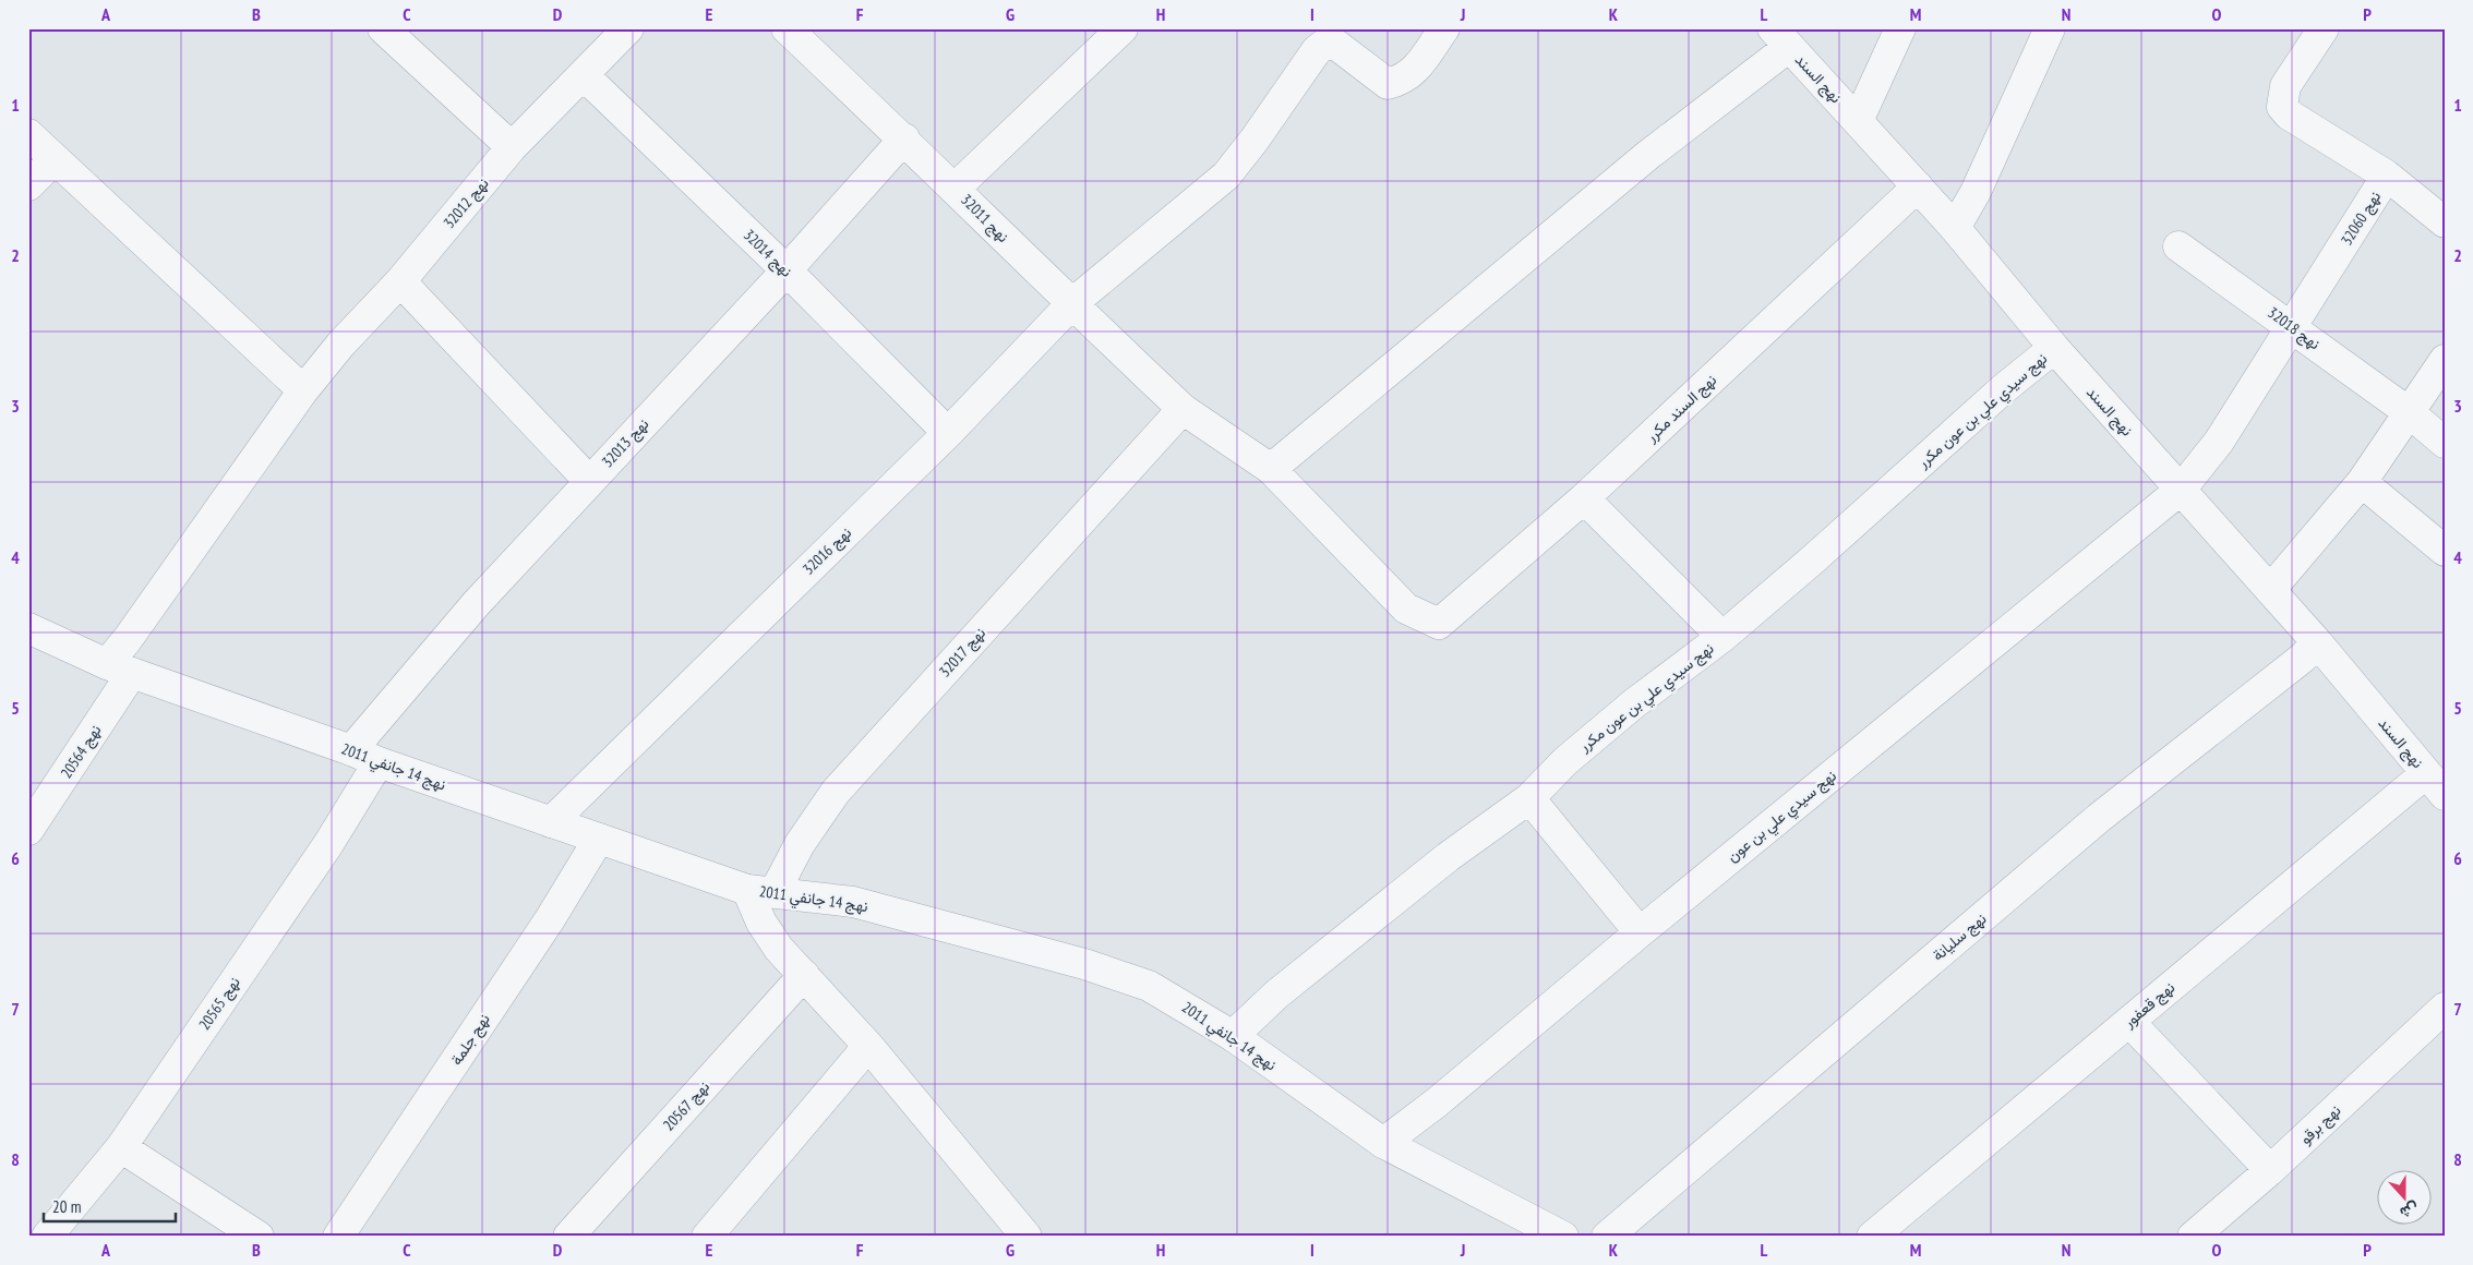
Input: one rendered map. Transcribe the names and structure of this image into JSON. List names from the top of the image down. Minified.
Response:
{"streets":{"street":["نهج السند","نهج 32012","نهج 32011","نهج 32060","نهج 32014","نهج 32018","نهج السند مكرر","نهج سيدي علي بن عون مكرر","نهج 32013","نهج 32016","نهج 32017","نهج 20564","نهج 14 جانفي 2011","نهج سيدي علي بن عون","نهج سليانة","نهج 20565","نهج قعفور","نهج جلمة","نهج 20567","نهج برقو"]},"crossings":[["نهج السند","نهج السند مكرر"],["نهج السند","نهج سيدي علي بن عون مكرر"],["نهج السند","نهج سيدي علي بن عون"],["نهج السند","نهج سليانة"],["نهج السند","نهج قعفور"],["نهج 32012","نهج 32014"],["نهج 32012","نهج 20564"],["نهج 32011","نهج السند مكرر"],["نهج 32011","نهج 32013"],["نهج 32011","نهج 32016"],["نهج 32011","نهج 32017"],["نهج 32060","نهج 32018"],["نهج 32060","نهج سيدي علي بن عون"],["نهج 32014","نهج 32013"],["نهج 32014","نهج 32016"],["نهج سيدي علي بن عون مكرر","نهج 14 جانفي 2011"],["نهج 32013","نهج 14 جانفي 2011"],["نهج 32016","نهج 14 جانفي 2011"],["نهج 32017","نهج 14 جانفي 2011"],["نهج 20564","نهج 14 جانفي 2011"],["نهج 14 جانفي 2011","نهج سيدي علي بن عون"],["نهج 14 جانفي 2011","نهج 20565"],["نهج 14 جانفي 2011","نهج جلمة"]],"scale_bar":"20 m","north":"bottom","grid":{"columns":["A","B","C","D","E","F","G","H","I","J","K","L","M","N","O","P"],"rows":["1","2","3","4","5","6","7","8"]}}
